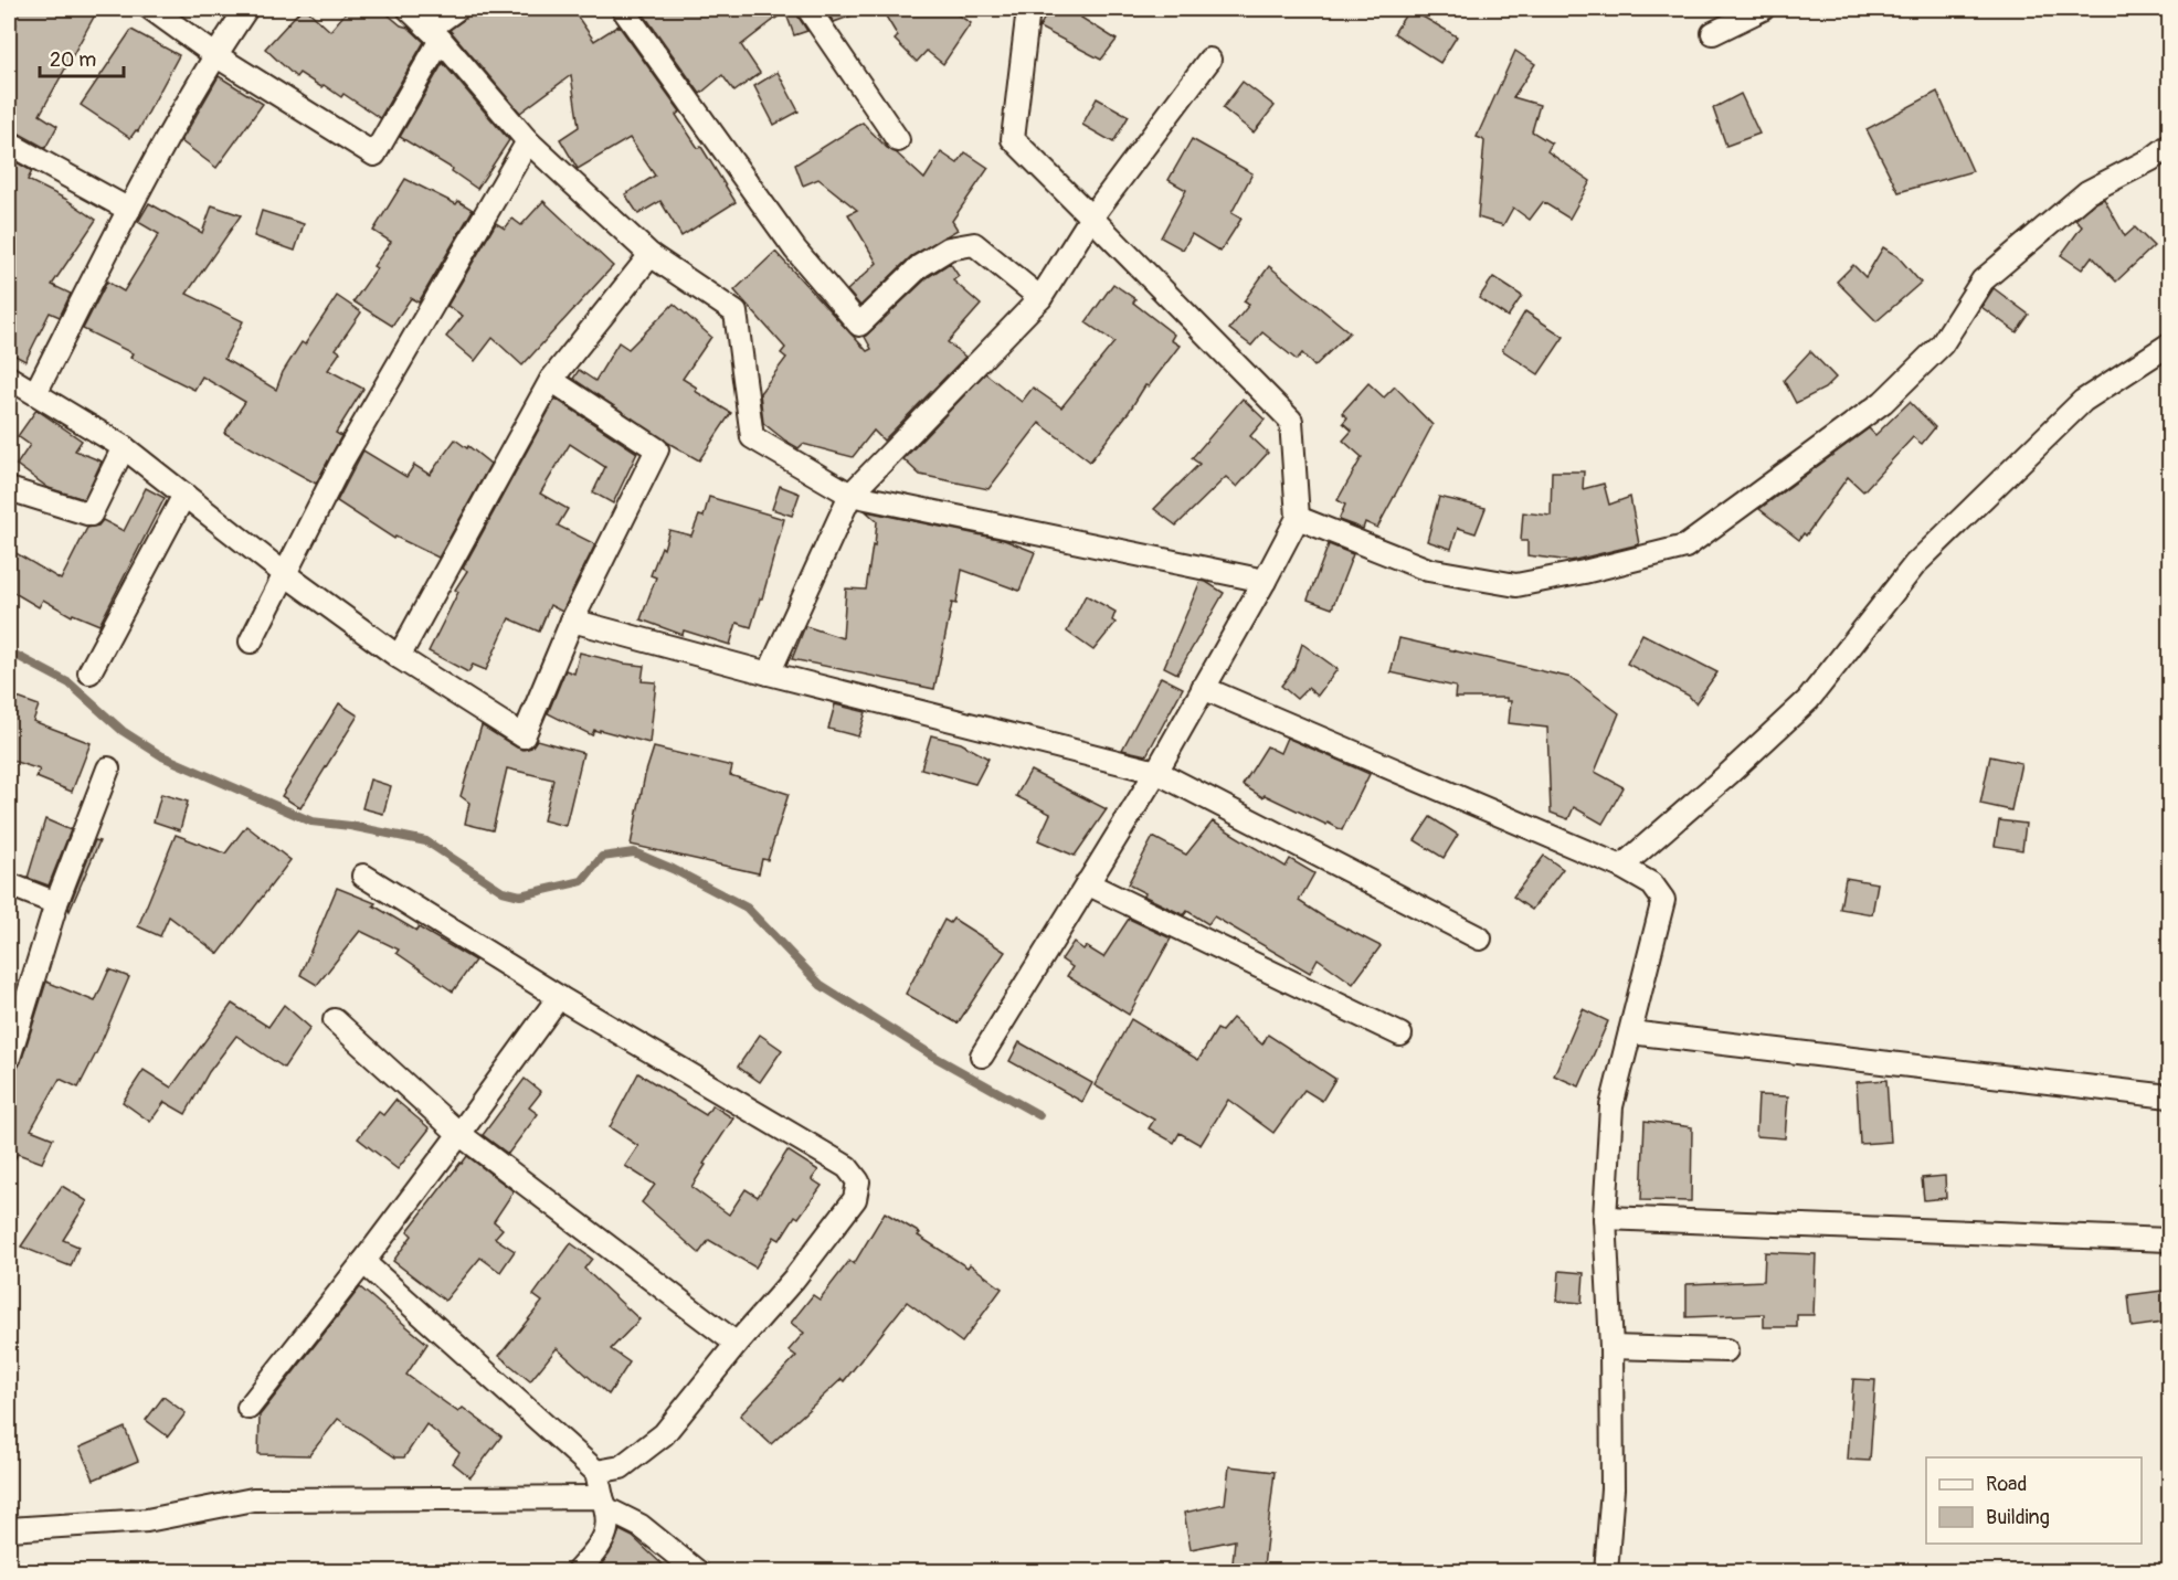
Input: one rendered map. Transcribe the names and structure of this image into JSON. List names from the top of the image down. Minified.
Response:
{"legend":["Road","Building"],"scale_bar":"20 m"}
